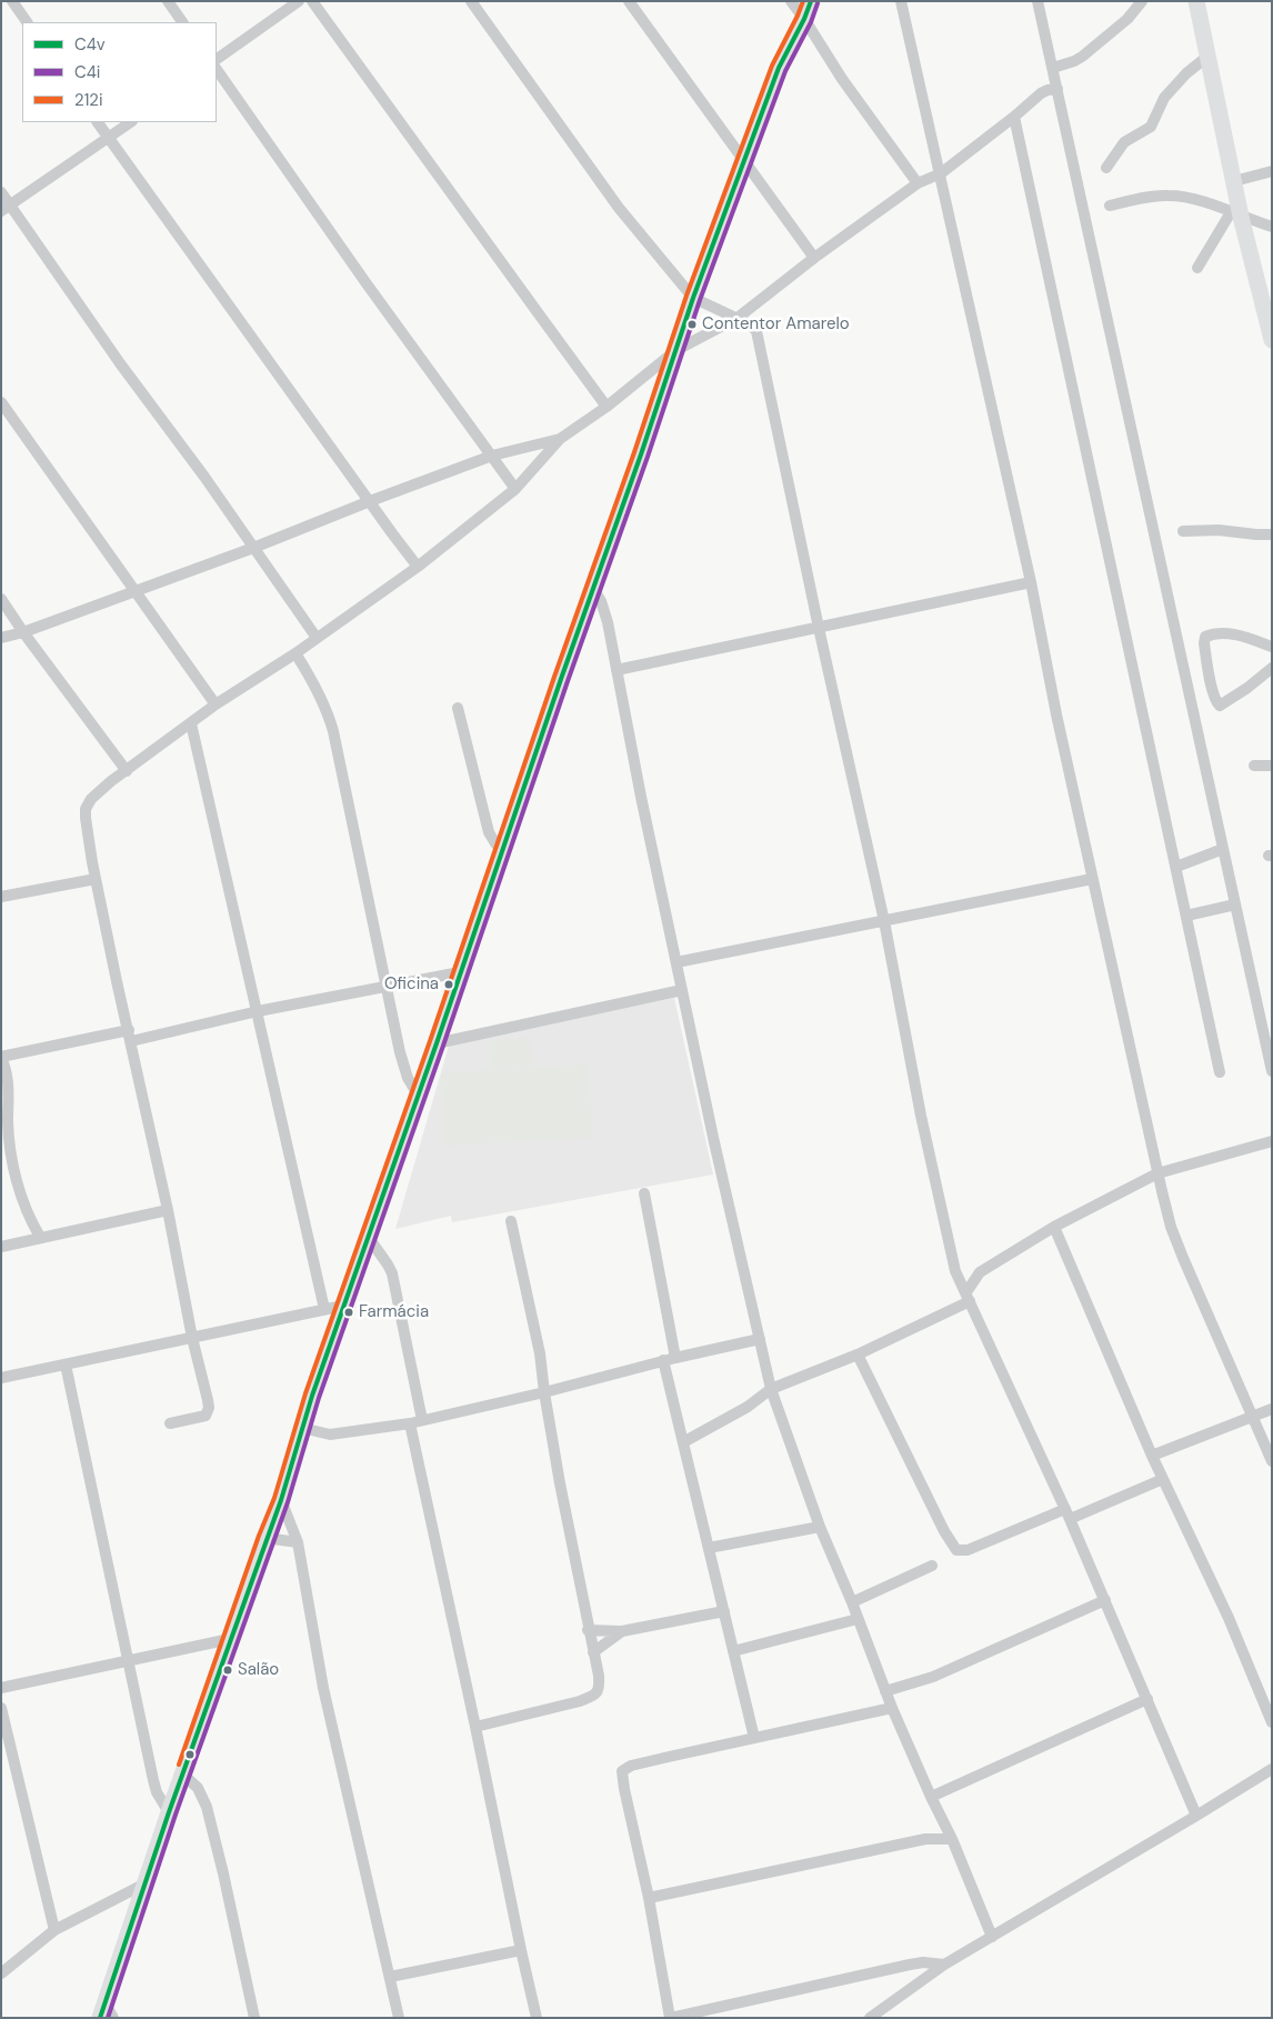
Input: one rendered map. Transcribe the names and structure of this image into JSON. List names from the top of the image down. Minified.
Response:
{"places":["Contentor Amarelo","Oficina","Farmácia","Salão"],"lines":["transit line C4v","transit line 212i","transit line C4i"],"legend":["C4v","C4i","212i"]}
